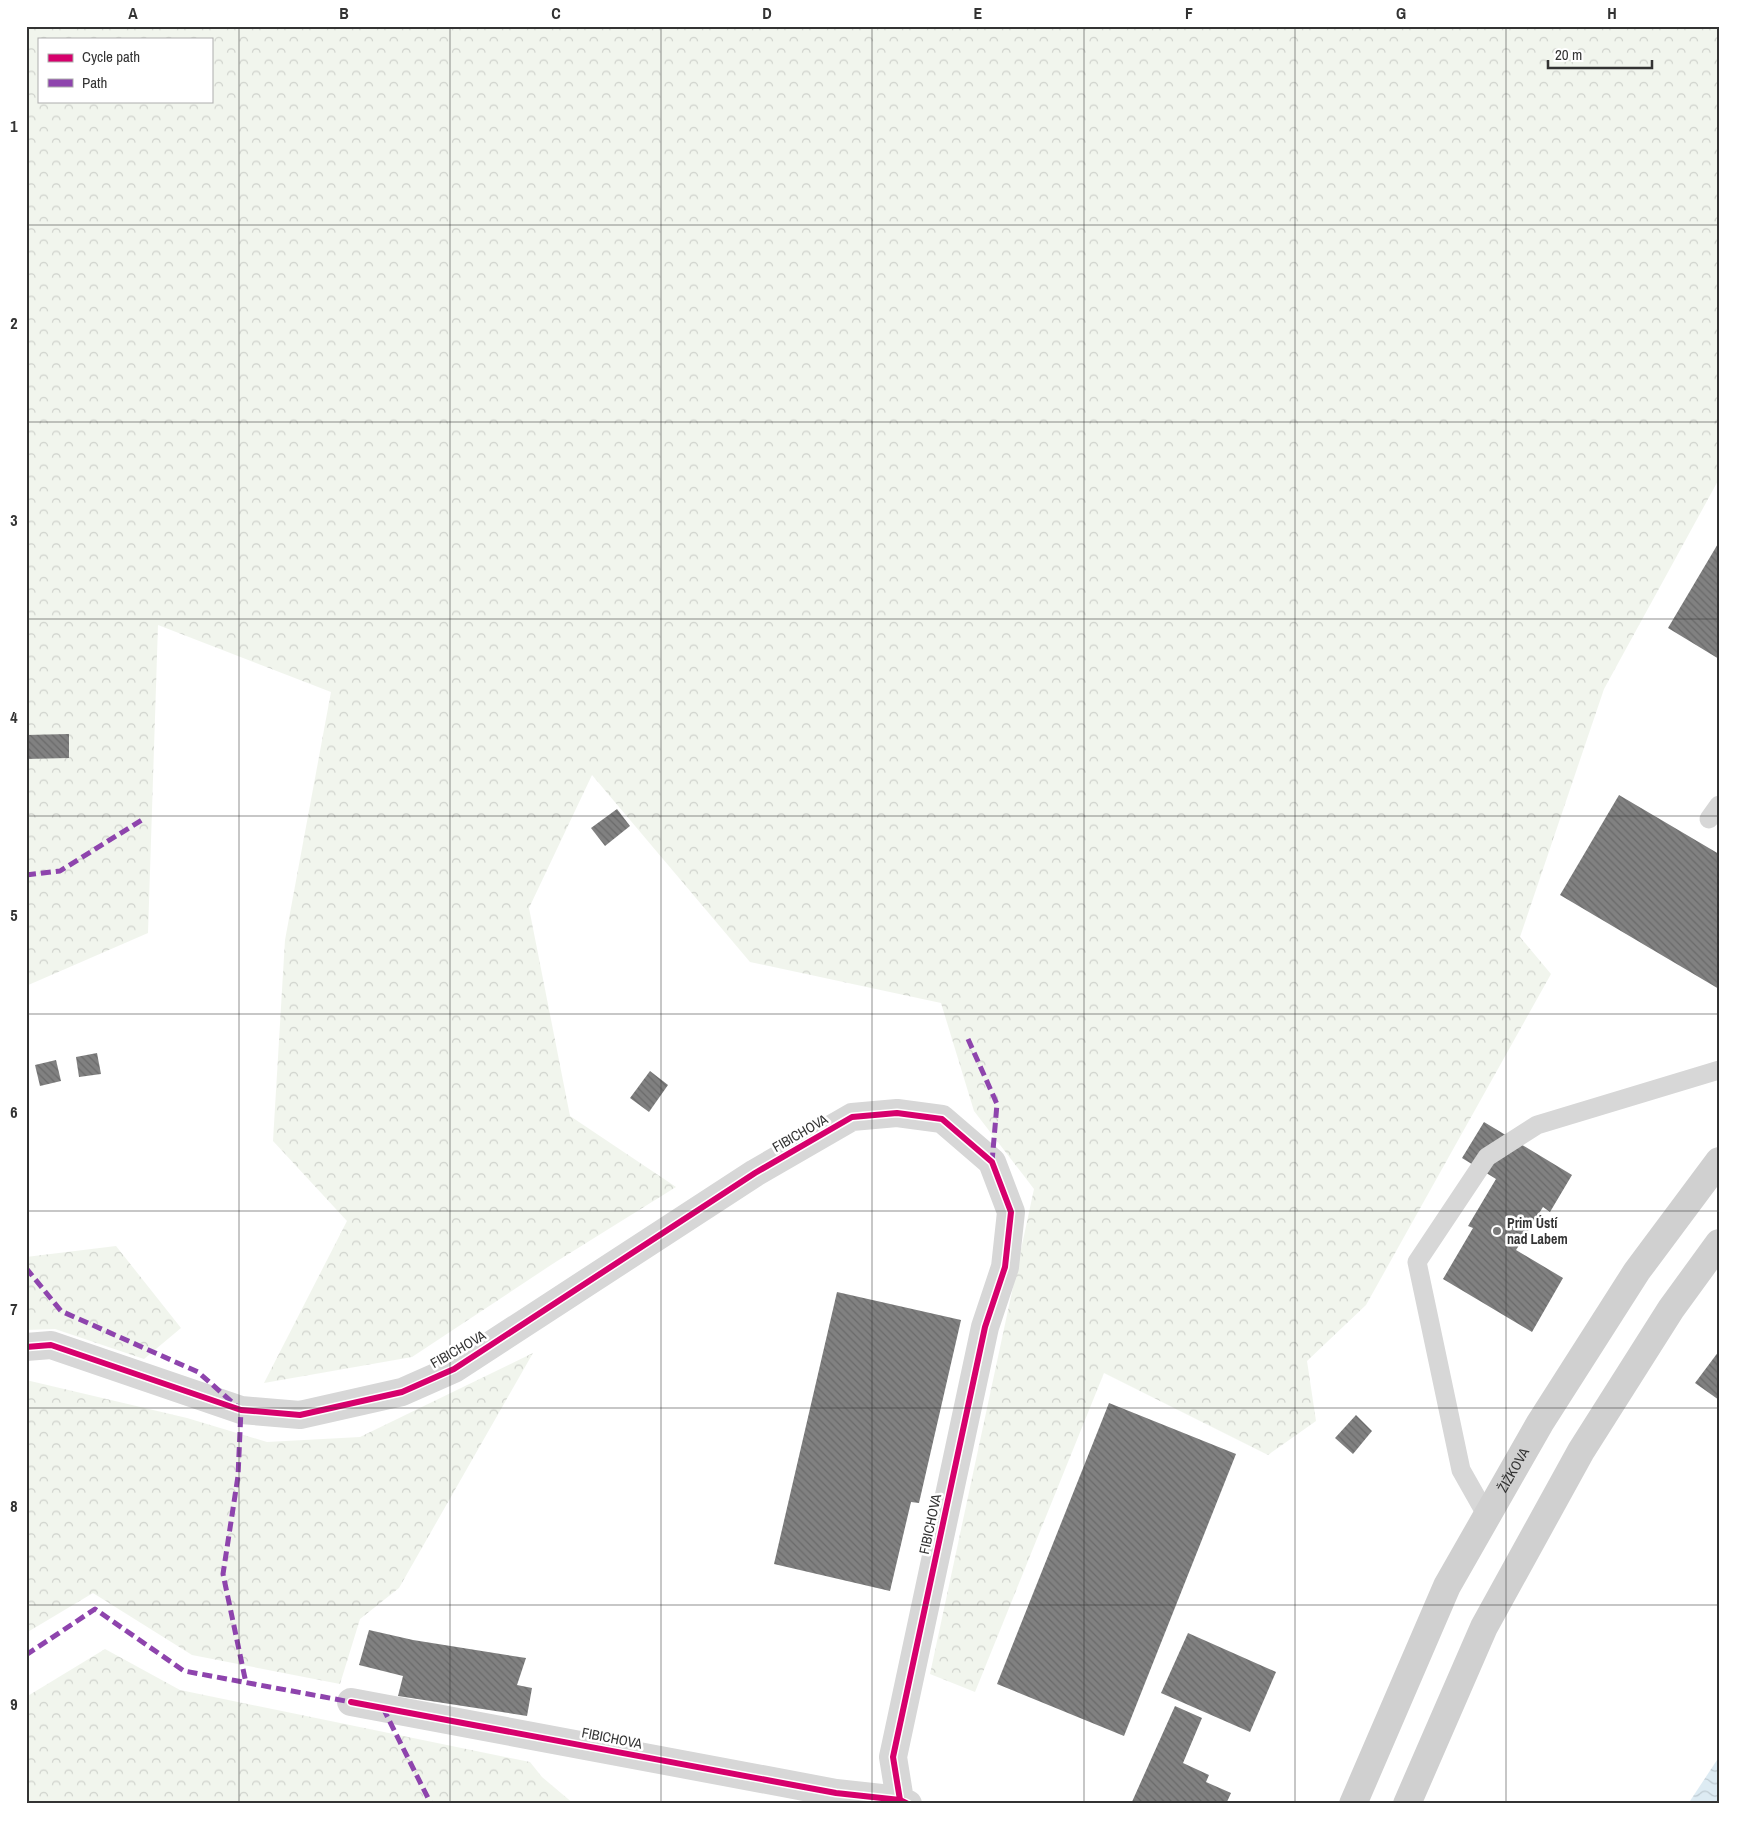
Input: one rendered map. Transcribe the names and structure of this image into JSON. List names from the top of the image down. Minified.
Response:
{"streets":{"main road":["ŽIŽKOVA"],"street":["FIBICHOVA"]},"places":["Prim Ústí nad Labem"],"legend":["Cycle path","Path"],"scale_bar":"20 m","grid":{"columns":["A","B","C","D","E","F","G","H"],"rows":["1","2","3","4","5","6","7","8","9"]}}
